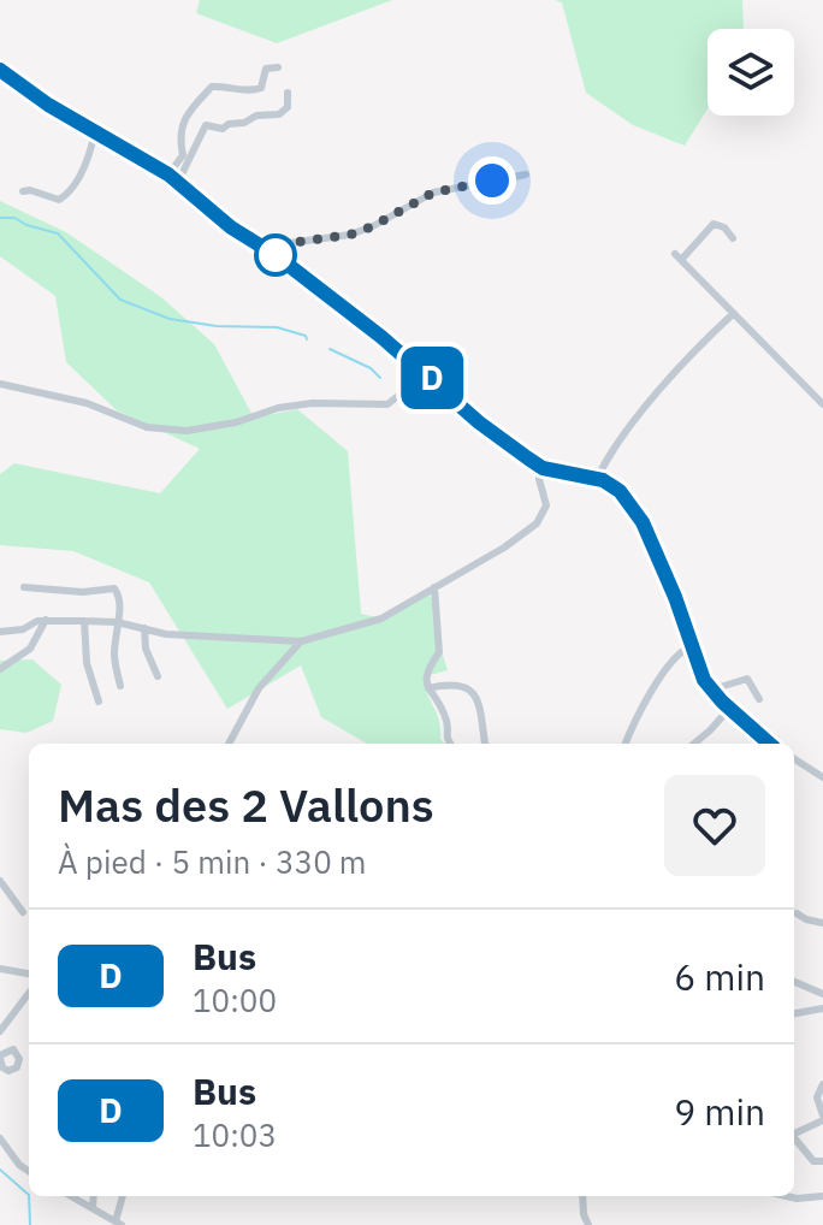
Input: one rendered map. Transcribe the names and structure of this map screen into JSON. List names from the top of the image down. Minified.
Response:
{"lines":["bus line D"],"page":{"on_map":"D","heading":["Mas des 2 Vallons","À pied · 5 min · 330 m"],"list":[{"mark":"D","name":"Bus","note":"10:00","value":"6 min"},{"mark":"D","name":"Bus","note":"10:03","value":"9 min"}]}}
